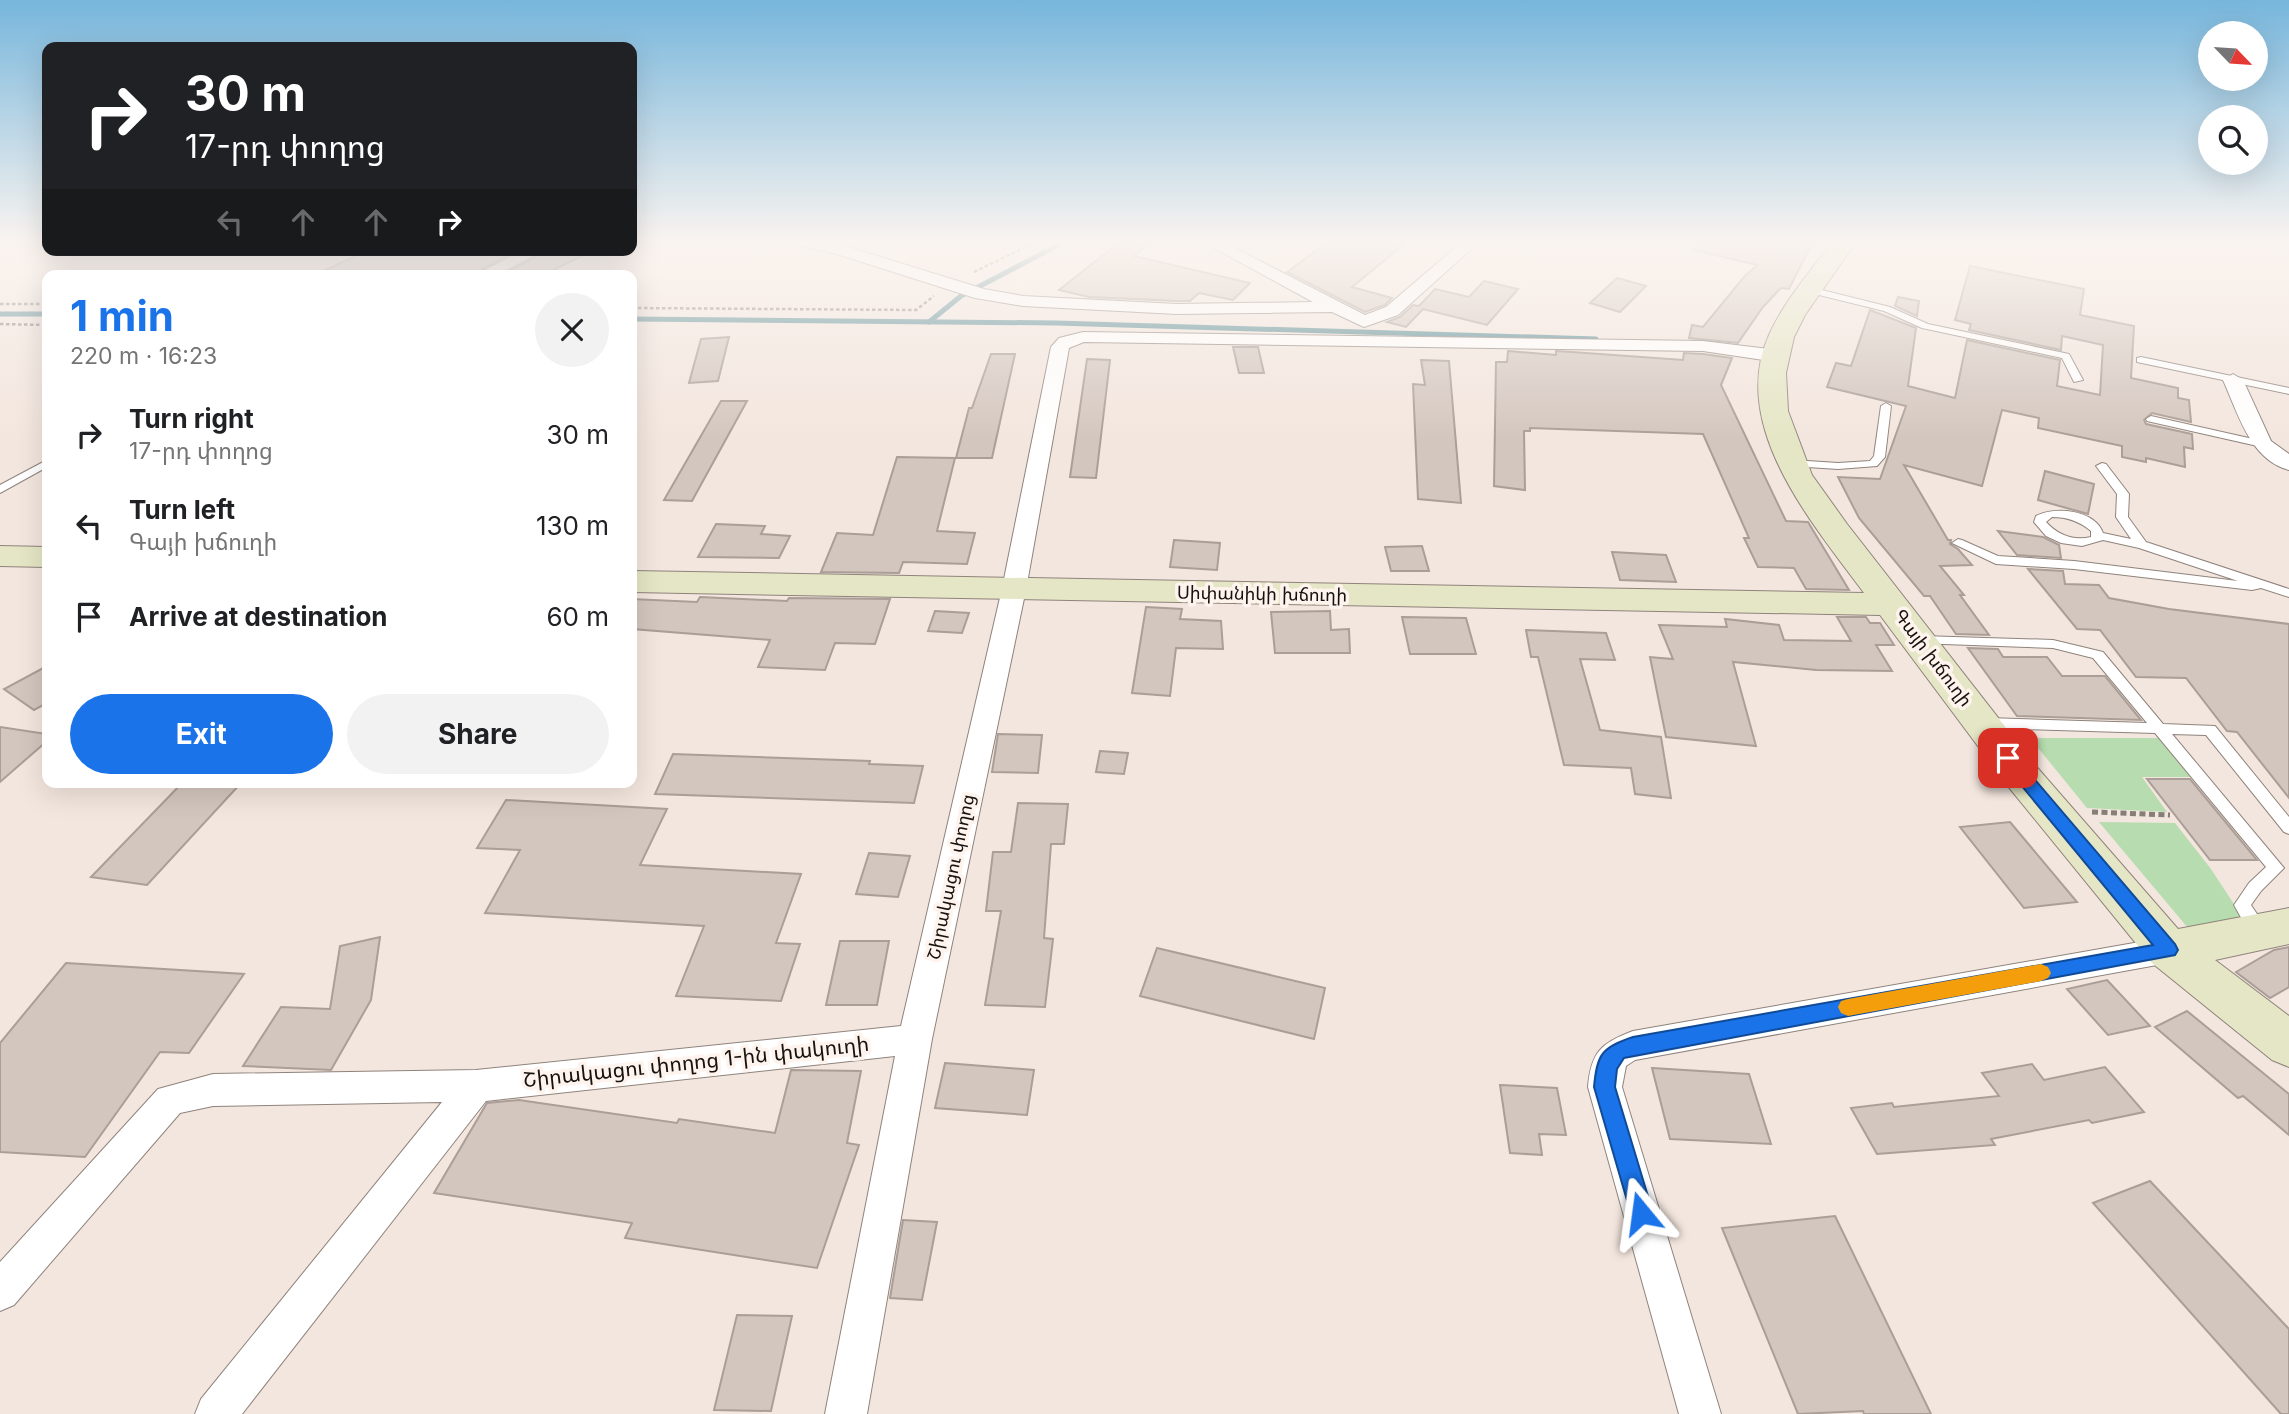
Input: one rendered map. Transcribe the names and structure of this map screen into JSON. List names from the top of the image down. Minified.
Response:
{"streets":{"main road":["Սիփանիկի խճուղի","Գայի խճուղի"],"street":["Շիրակացու փողոց","Շիրակացու փողոց 1-ին փակուղի"]},"crossings":[["Սիփանիկի խճուղի","Գայի խճուղի"],["Սիփանիկի խճուղի","Շիրակացու փողոց"],["Շիրակացու փողոց","Շիրակացու փողոց 1-ին փակուղի"]],"north":"bottom right","page":{"turn":["30 m","17-րդ փողոց"],"heading":["1 min","220 m · 16:23"],"list":[{"name":"Turn right","note":"17-րդ փողոց","value":"30 m"},{"name":"Turn left","note":"Գայի խճուղի","value":"130 m"},{"name":"Arrive at destination","value":"60 m"}],"buttons":["Exit","Share"]}}
